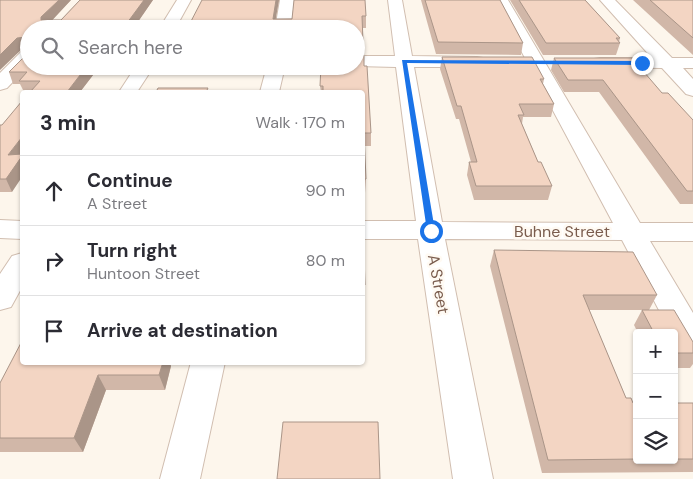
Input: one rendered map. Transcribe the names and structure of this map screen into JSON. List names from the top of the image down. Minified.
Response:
{"streets":{"street":["Buhne Street","A Street"]},"crossings":[["Buhne Street","A Street"]],"page":{"search":"Search here","heading":["3 min","Walk · 170 m"],"list":[["Continue","A Street","90 m"],["Turn right","Huntoon Street","80 m"],"Arrive at destination"],"map_buttons":["+","−"]}}
